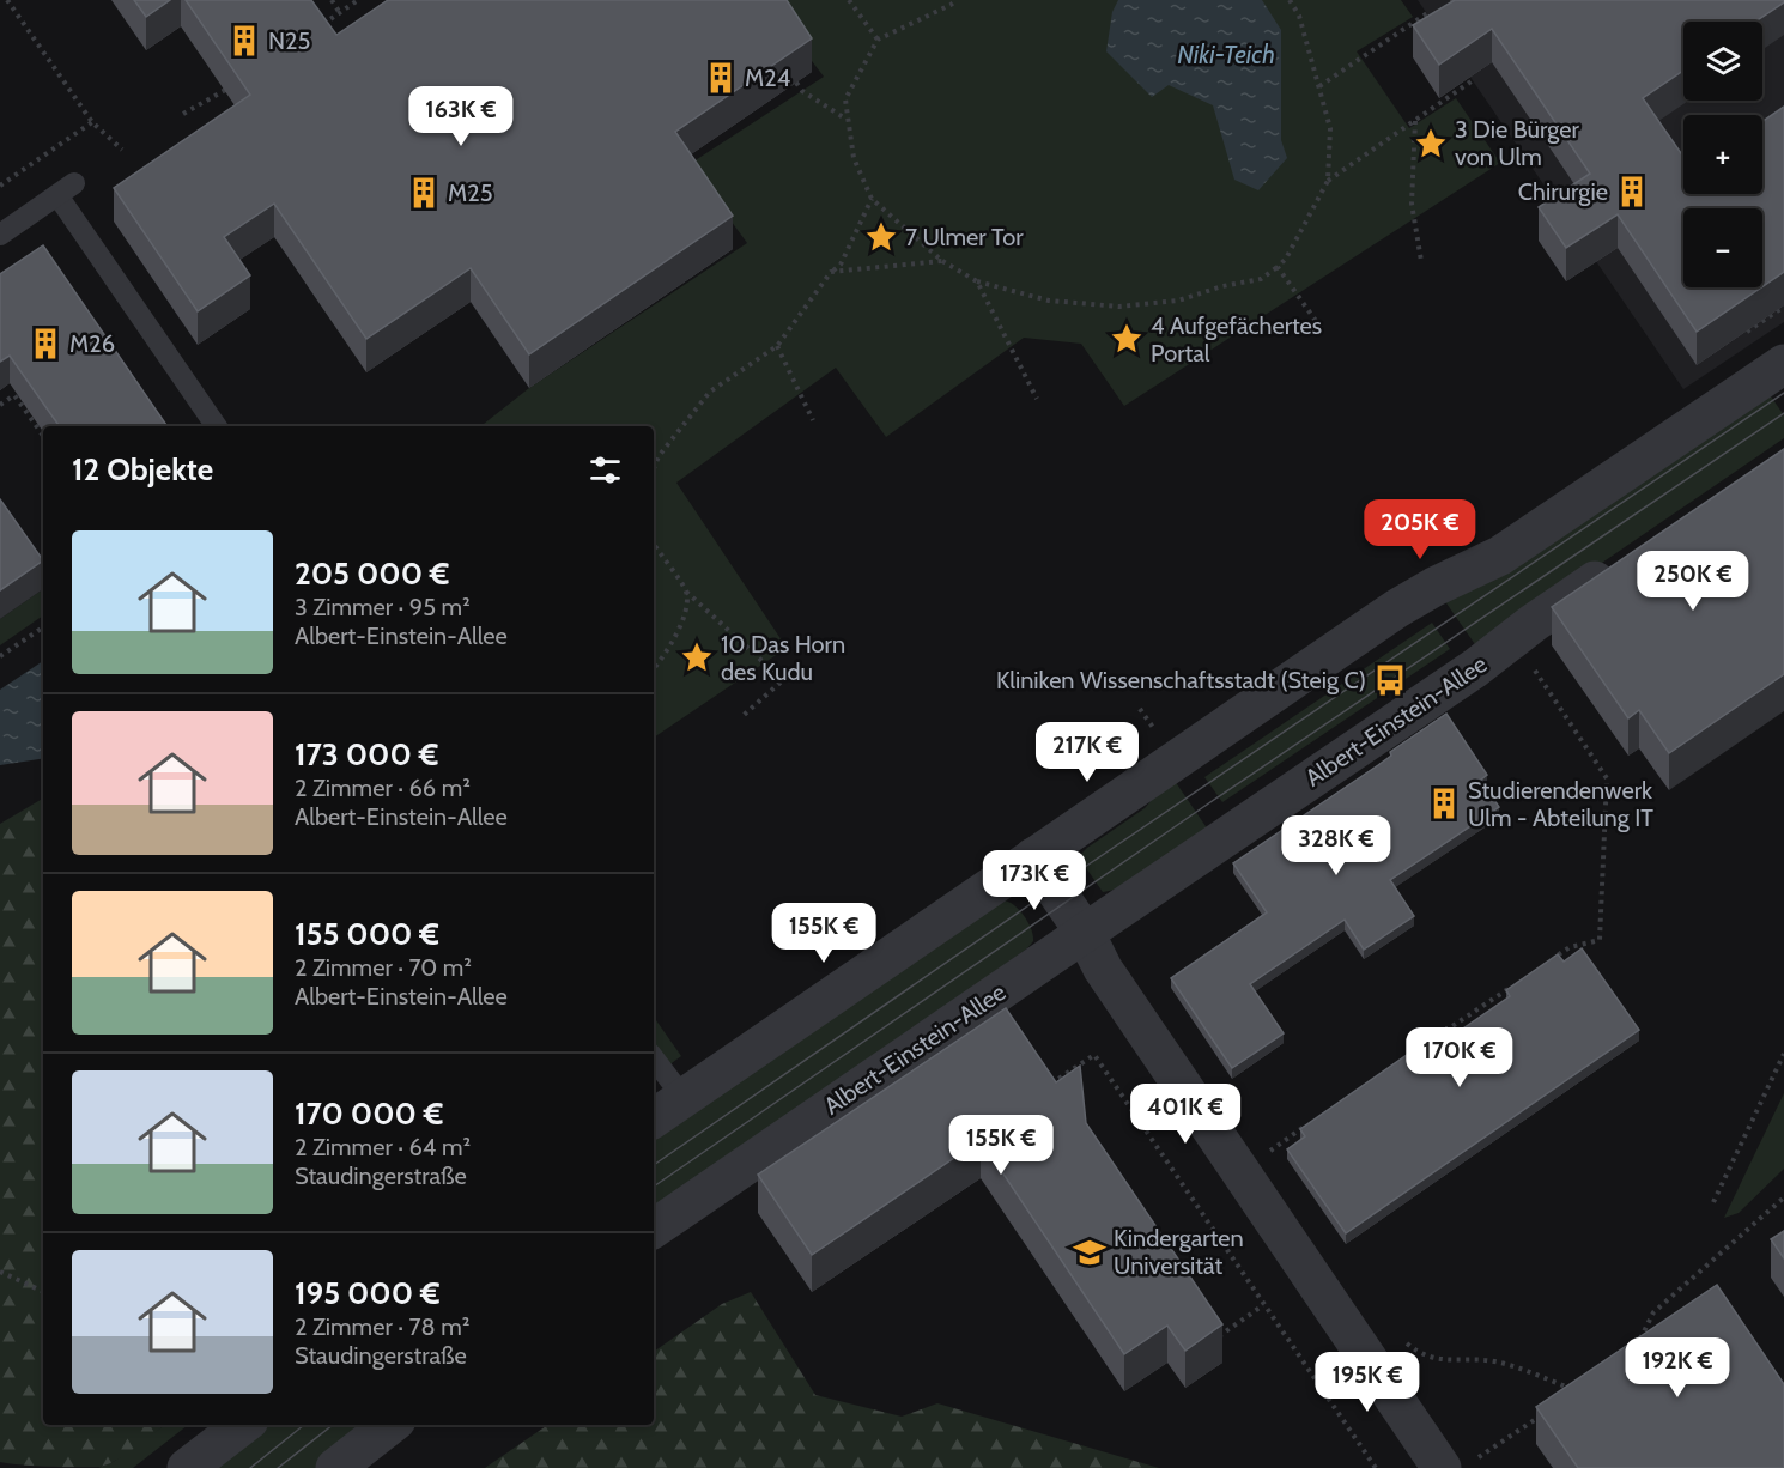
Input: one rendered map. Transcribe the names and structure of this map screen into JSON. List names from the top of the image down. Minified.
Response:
{"streets":{"street":["Albert-Einstein-Allee"]},"water":["Niki-Teich"],"places":{"building":["N25","M24","Chirurgie","M25","M26","Studierendenwerk Ulm - Abteilung IT"],"place":["3 Die Bürger von Ulm","7 Ulmer Tor","4 Aufgefächertes Portal","10 Das Horn des Kudu"],"bus stop":["Kliniken Wissenschaftsstadt (Steig C)"],"school or university":["Kindergarten Universität"]},"page":{"map_buttons":["+","−"],"price":["163K €","205K €","250K €","217K €","328K €","173K €","155K €","170K €","401K €","155K €","192K €","195K €"],"heading":"12 Objekte","list":[{"name":"205 000 €","note":"3 Zimmer · 95 m² · Albert-Einstein-Allee"},{"name":"173 000 €","note":"2 Zimmer · 66 m² · Albert-Einstein-Allee"},{"name":"155 000 €","note":"2 Zimmer · 70 m² · Albert-Einstein-Allee"},{"name":"170 000 €","note":"2 Zimmer · 64 m² · Staudingerstraße"},{"name":"195 000 €","note":"2 Zimmer · 78 m² · Staudingerstraße"}]}}
